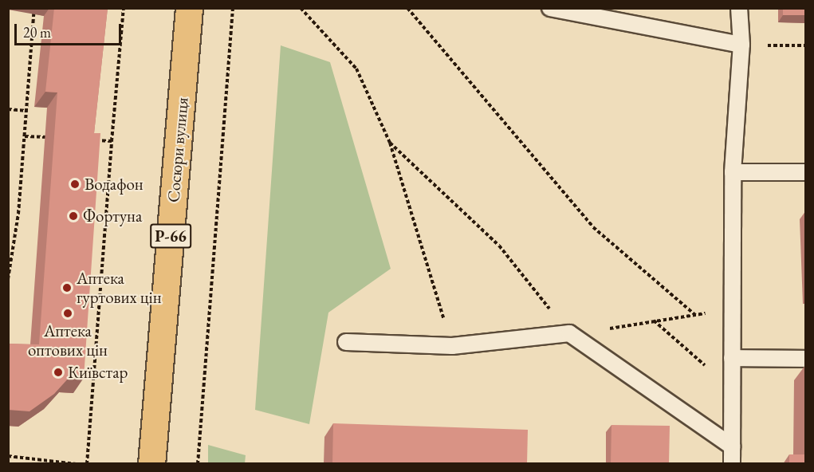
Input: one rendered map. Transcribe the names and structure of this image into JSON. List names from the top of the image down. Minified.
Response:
{"streets":{"main road":["Сосюри вулиця","Р-66"]},"places":["Водафон","Фортуна","Аптека гуртових цін","Аптека оптових цін","Київстар"],"scale_bar":"20 m"}
